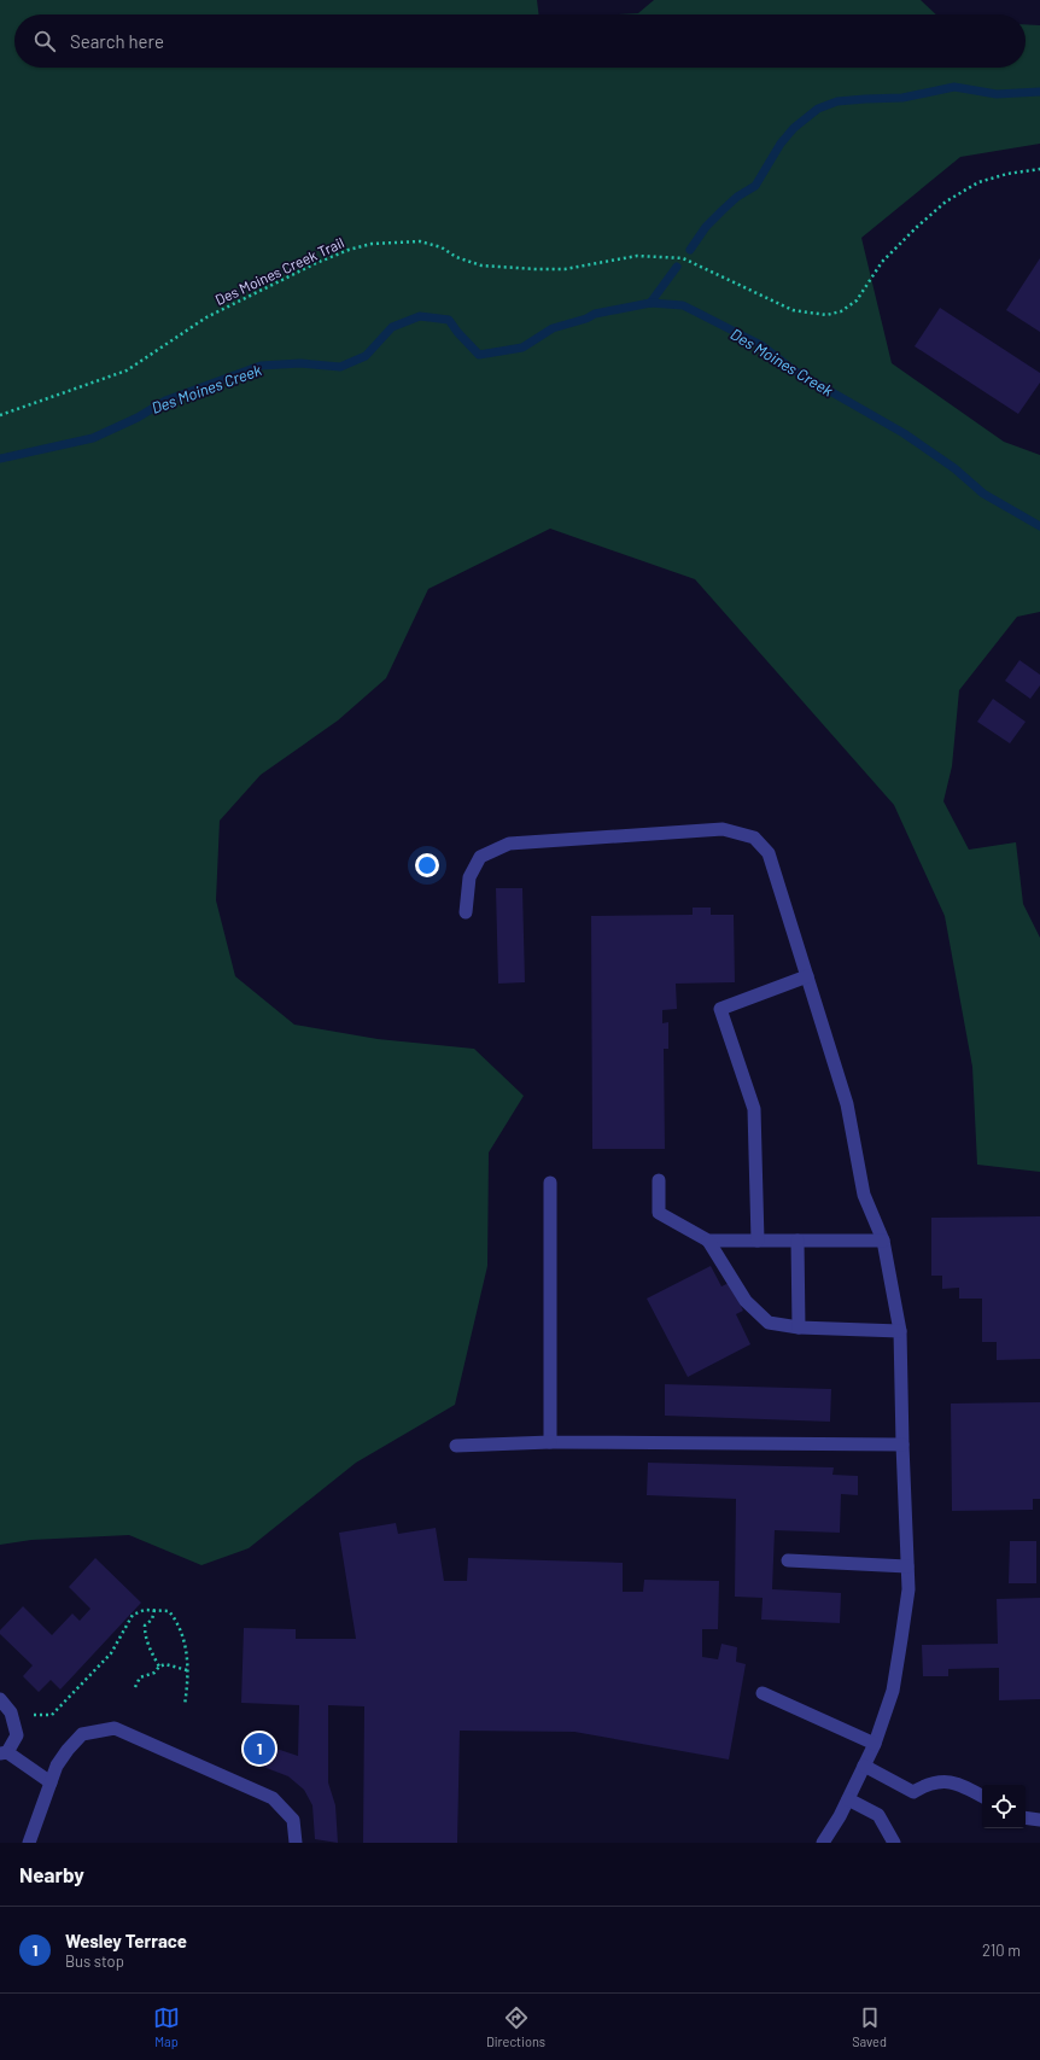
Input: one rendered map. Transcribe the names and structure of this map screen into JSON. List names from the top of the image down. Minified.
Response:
{"streets":{"path":["Des Moines Creek Trail"]},"water":["Des Moines Creek"],"page":{"search":"Search here","pins":"1","heading":"Nearby","list":[{"mark":"1","name":"Wesley Terrace","note":"Bus stop","value":"210 m"}],"nav":["Map","Directions","Saved"]}}
